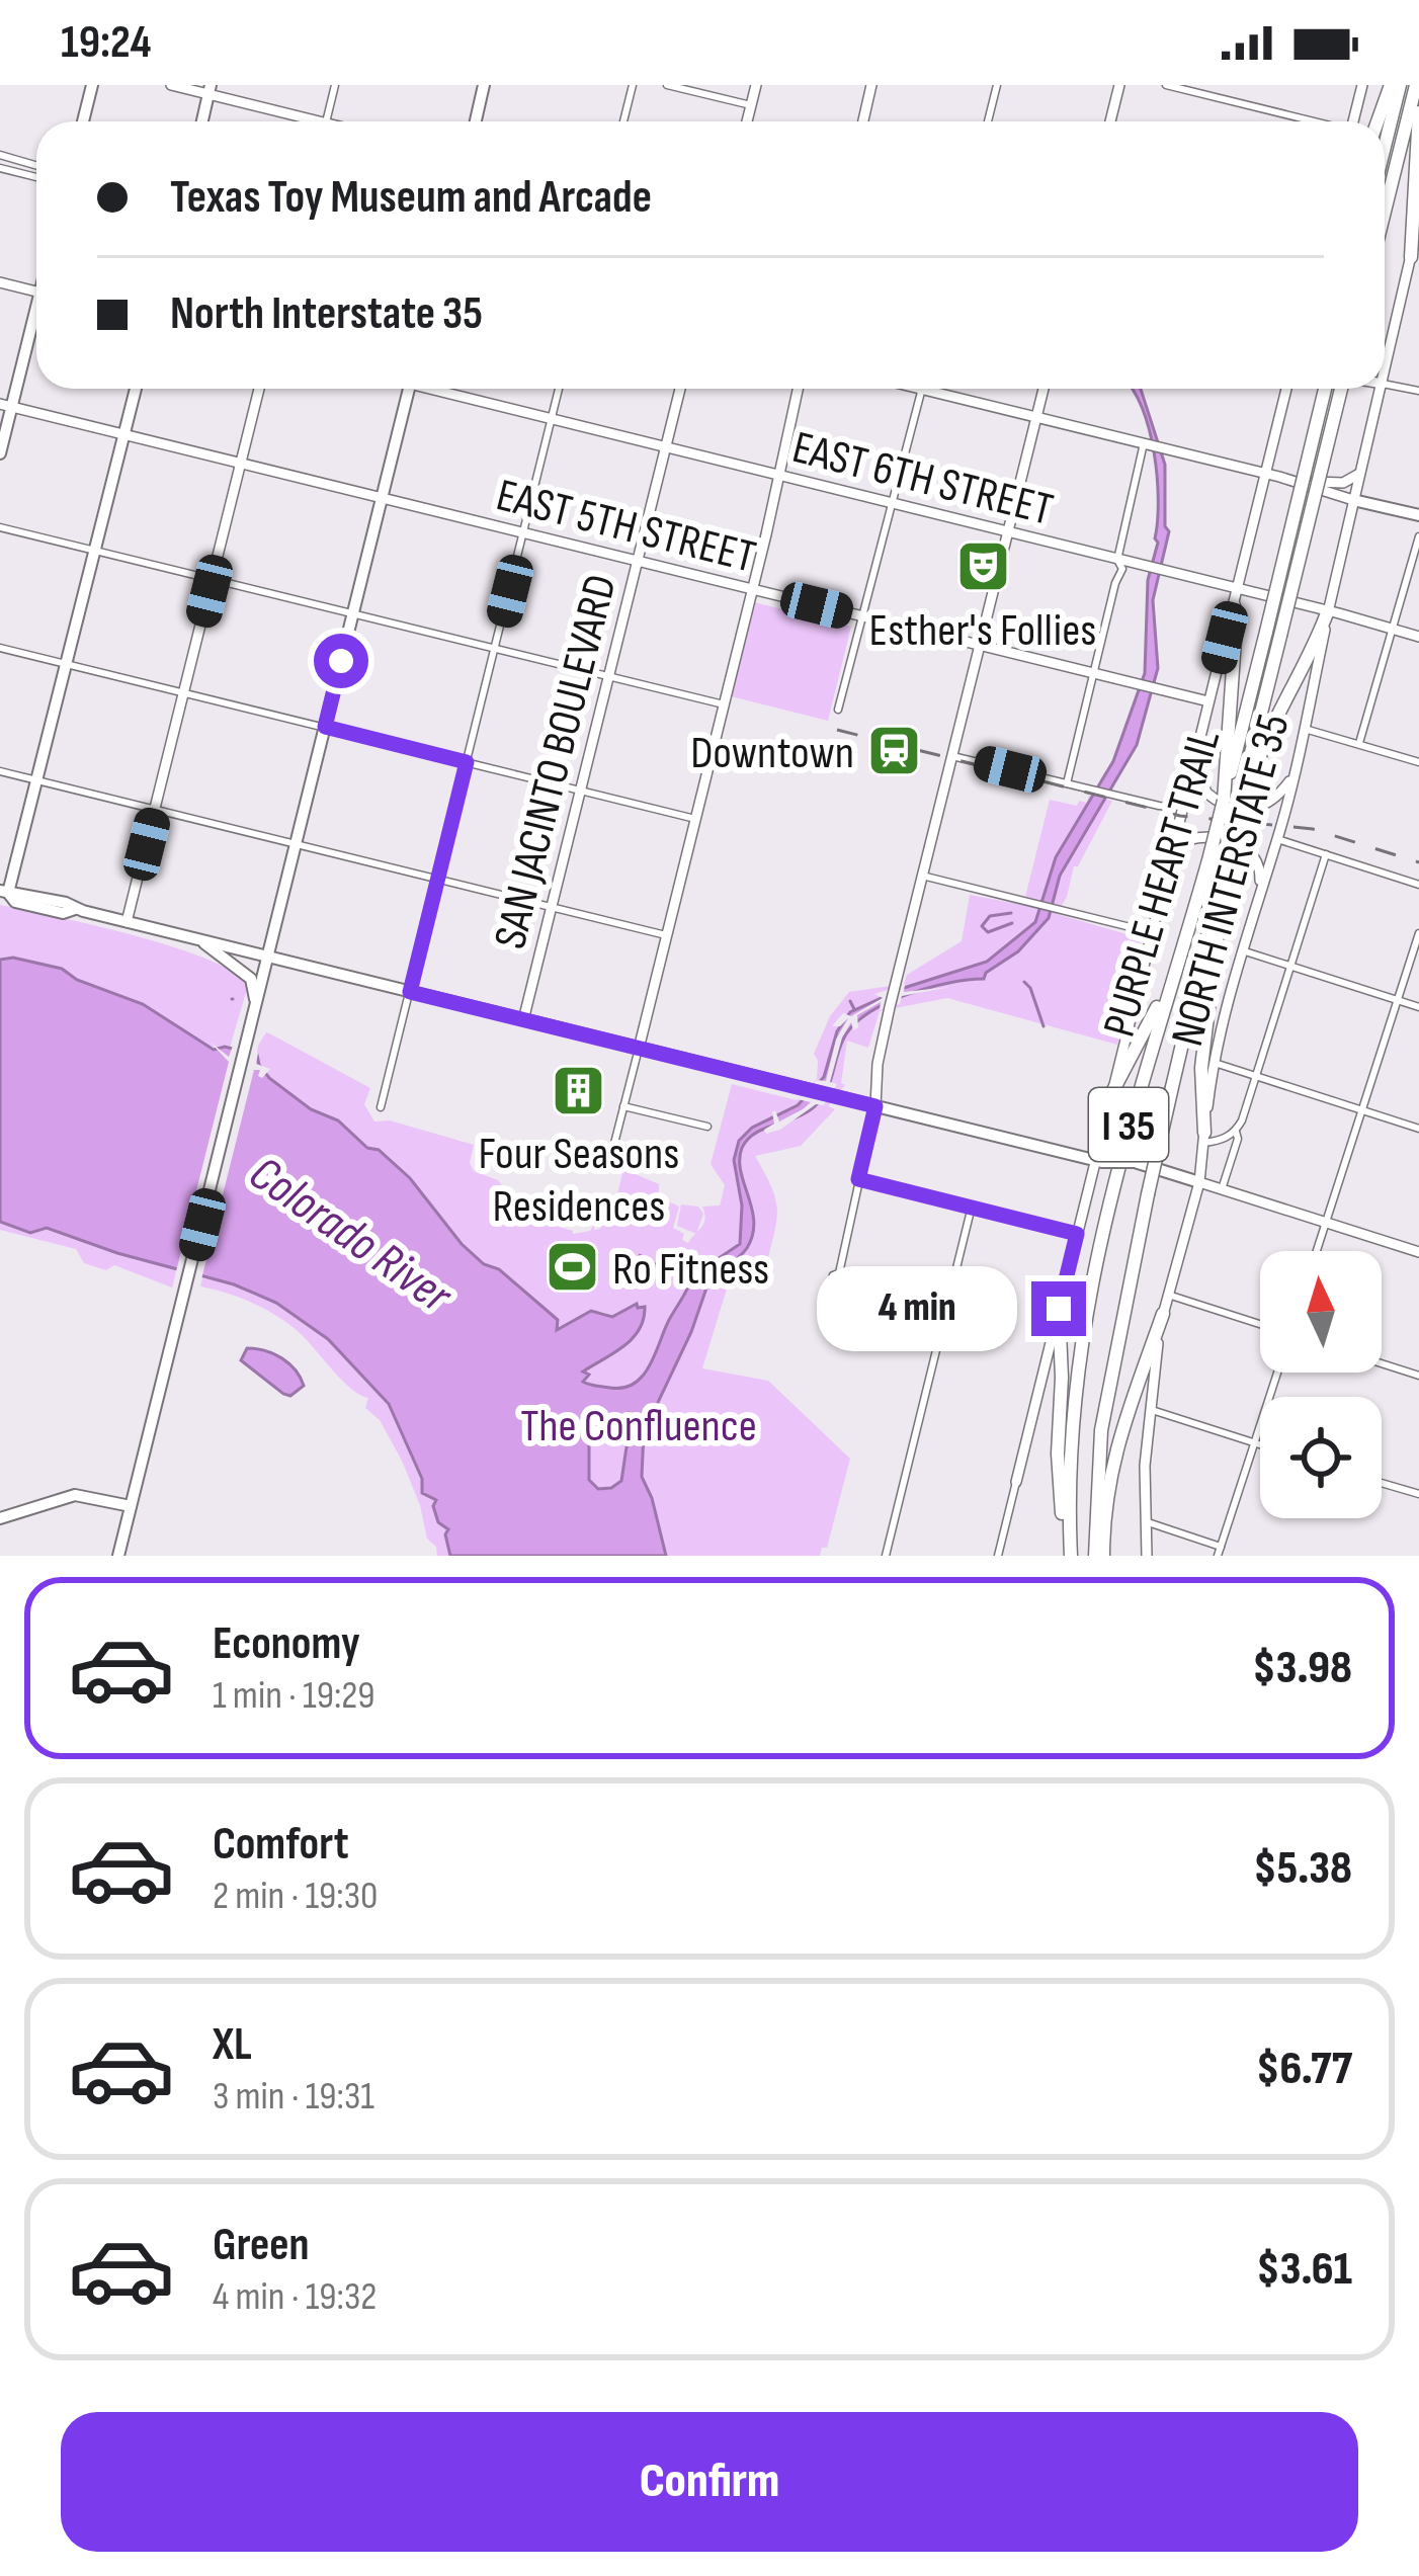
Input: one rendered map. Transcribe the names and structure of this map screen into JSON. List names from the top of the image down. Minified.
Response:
{"streets":{"highway":["PURPLE HEART TRAIL","I 35"],"main road":["EAST 6TH STREET","EAST 5TH STREET","SAN JACINTO BOULEVARD","NORTH INTERSTATE 35"]},"crossings":[["EAST 6TH STREET","SAN JACINTO BOULEVARD"],["EAST 6TH STREET","NORTH INTERSTATE 35"],["EAST 5TH STREET","SAN JACINTO BOULEVARD"],["EAST 5TH STREET","NORTH INTERSTATE 35"]],"water":["Colorado River"],"parks":["The Confluence"],"places":{"theatre":["Esther's Follies"],"station":["Downtown"],"building":["Four Seasons Residences"],"sports":["Ro Fitness"]},"north":"top","page":{"status":"19:24","banner":["Texas Toy Museum and Arcade","North Interstate 35"],"bubble":"4 min","list":[{"name":"Economy","note":"1 min · 19:29","value":"$3.98"},{"name":"Comfort","note":"2 min · 19:30","value":"$5.38"},{"name":"XL","note":"3 min · 19:31","value":"$6.77"},{"name":"Green","note":"4 min · 19:32","value":"$3.61"}],"buttons":"Confirm"}}
